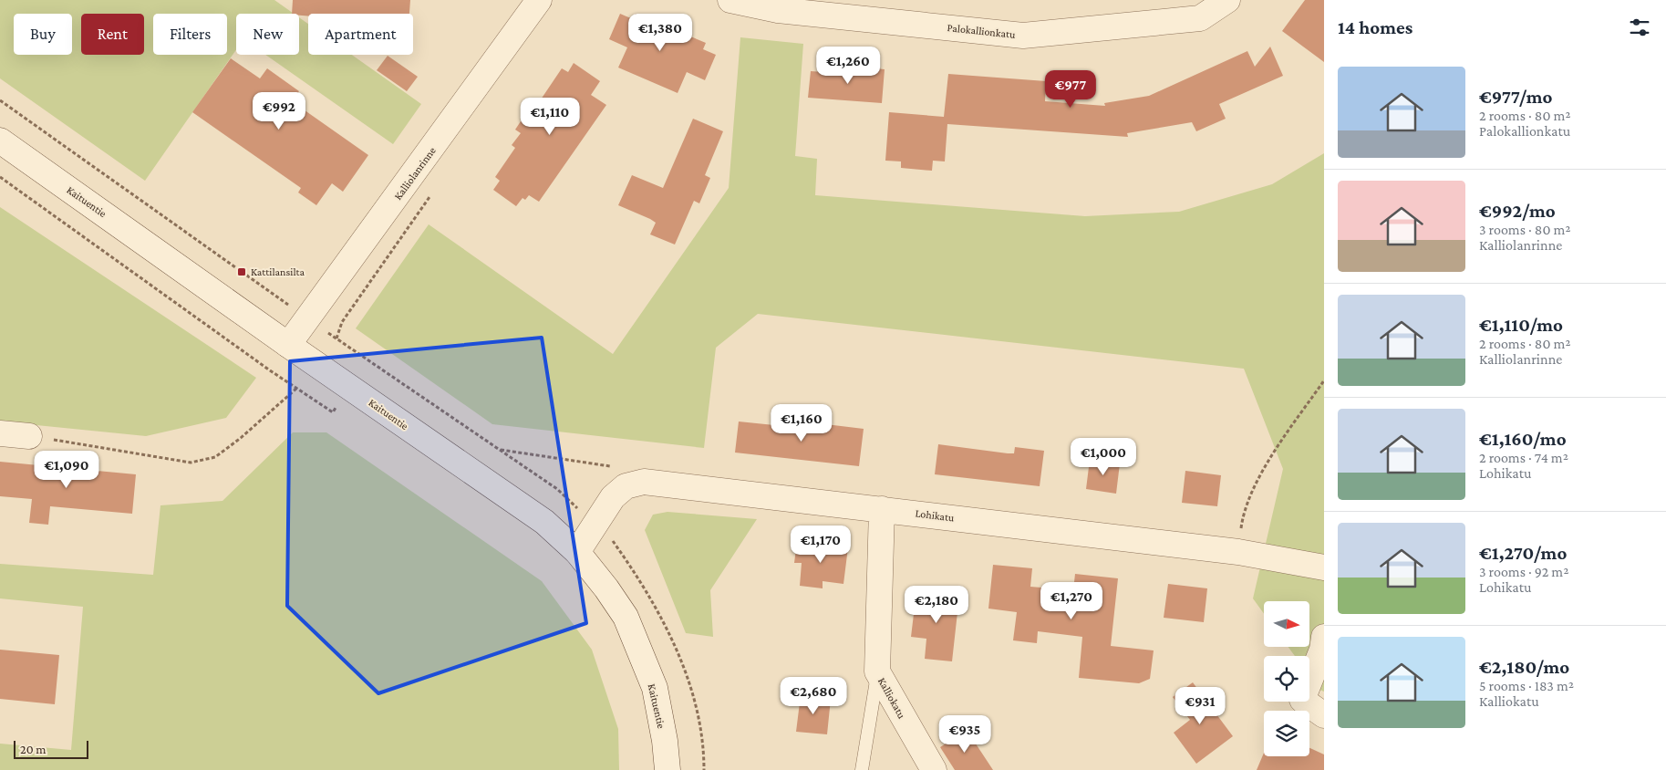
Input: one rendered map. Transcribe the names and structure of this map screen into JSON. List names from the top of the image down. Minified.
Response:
{"streets":{"street":["Palokallionkatu","Kalliolanrinne","Kaituentie","Lohikatu","Kalliokatu"]},"crossings":[["Kalliolanrinne","Kaituentie"],["Kaituentie","Lohikatu"],["Lohikatu","Kalliokatu"]],"places":{"transit":["Kattilansilta"]},"scale_bar":"20 m","north":"right","page":{"heading":"14 homes","price":["€1,380","€1,260","€977","€992","€1,110","€1,160","€1,000","€1,090","€1,170","€1,270","€2,180","€2,680","€931","€935"],"chip":["Buy","Rent","Filters","New","Apartment"],"list":[{"name":"€977/mo","note":"2 rooms · 80 m² · Palokallionkatu"},{"name":"€992/mo","note":"3 rooms · 80 m² · Kalliolanrinne"},{"name":"€1,110/mo","note":"2 rooms · 80 m² · Kalliolanrinne"},{"name":"€1,160/mo","note":"2 rooms · 74 m² · Lohikatu"},{"name":"€1,270/mo","note":"3 rooms · 92 m² · Lohikatu"},{"name":"€2,180/mo","note":"5 rooms · 183 m² · Kalliokatu"}],"scale":"20 m"}}
